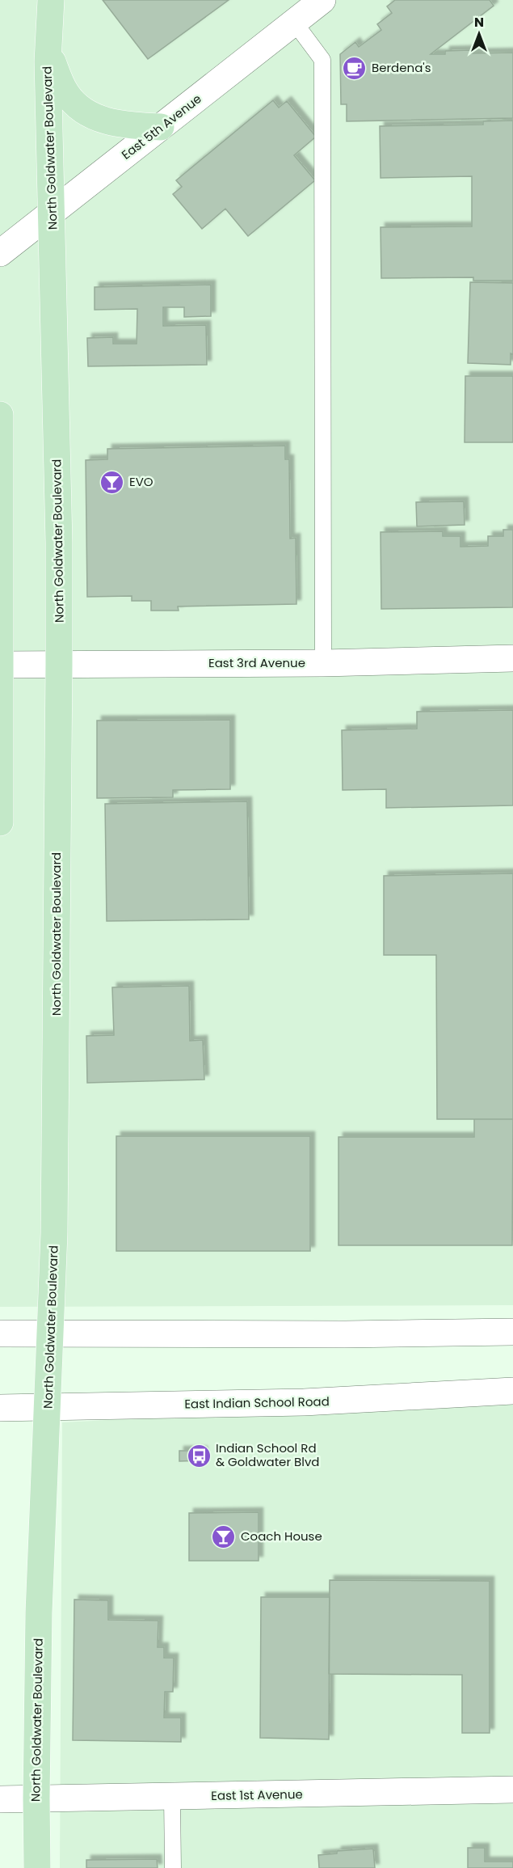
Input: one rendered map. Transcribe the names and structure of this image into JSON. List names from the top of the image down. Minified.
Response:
{"streets":{"main road":["North Goldwater Boulevard"],"street":["East 5th Avenue","East 3rd Avenue","East Indian School Road","East 1st Avenue"]},"crossings":[["East 5th Avenue","North Goldwater Boulevard"],["North Goldwater Boulevard","East 3rd Avenue"],["North Goldwater Boulevard","East Indian School Road"],["North Goldwater Boulevard","East 1st Avenue"]],"places":{"cafe":["Berdena's"],"bar":["EVO","Coach House"],"bus stop":["Indian School Rd & Goldwater Blvd"]},"north":"top"}
